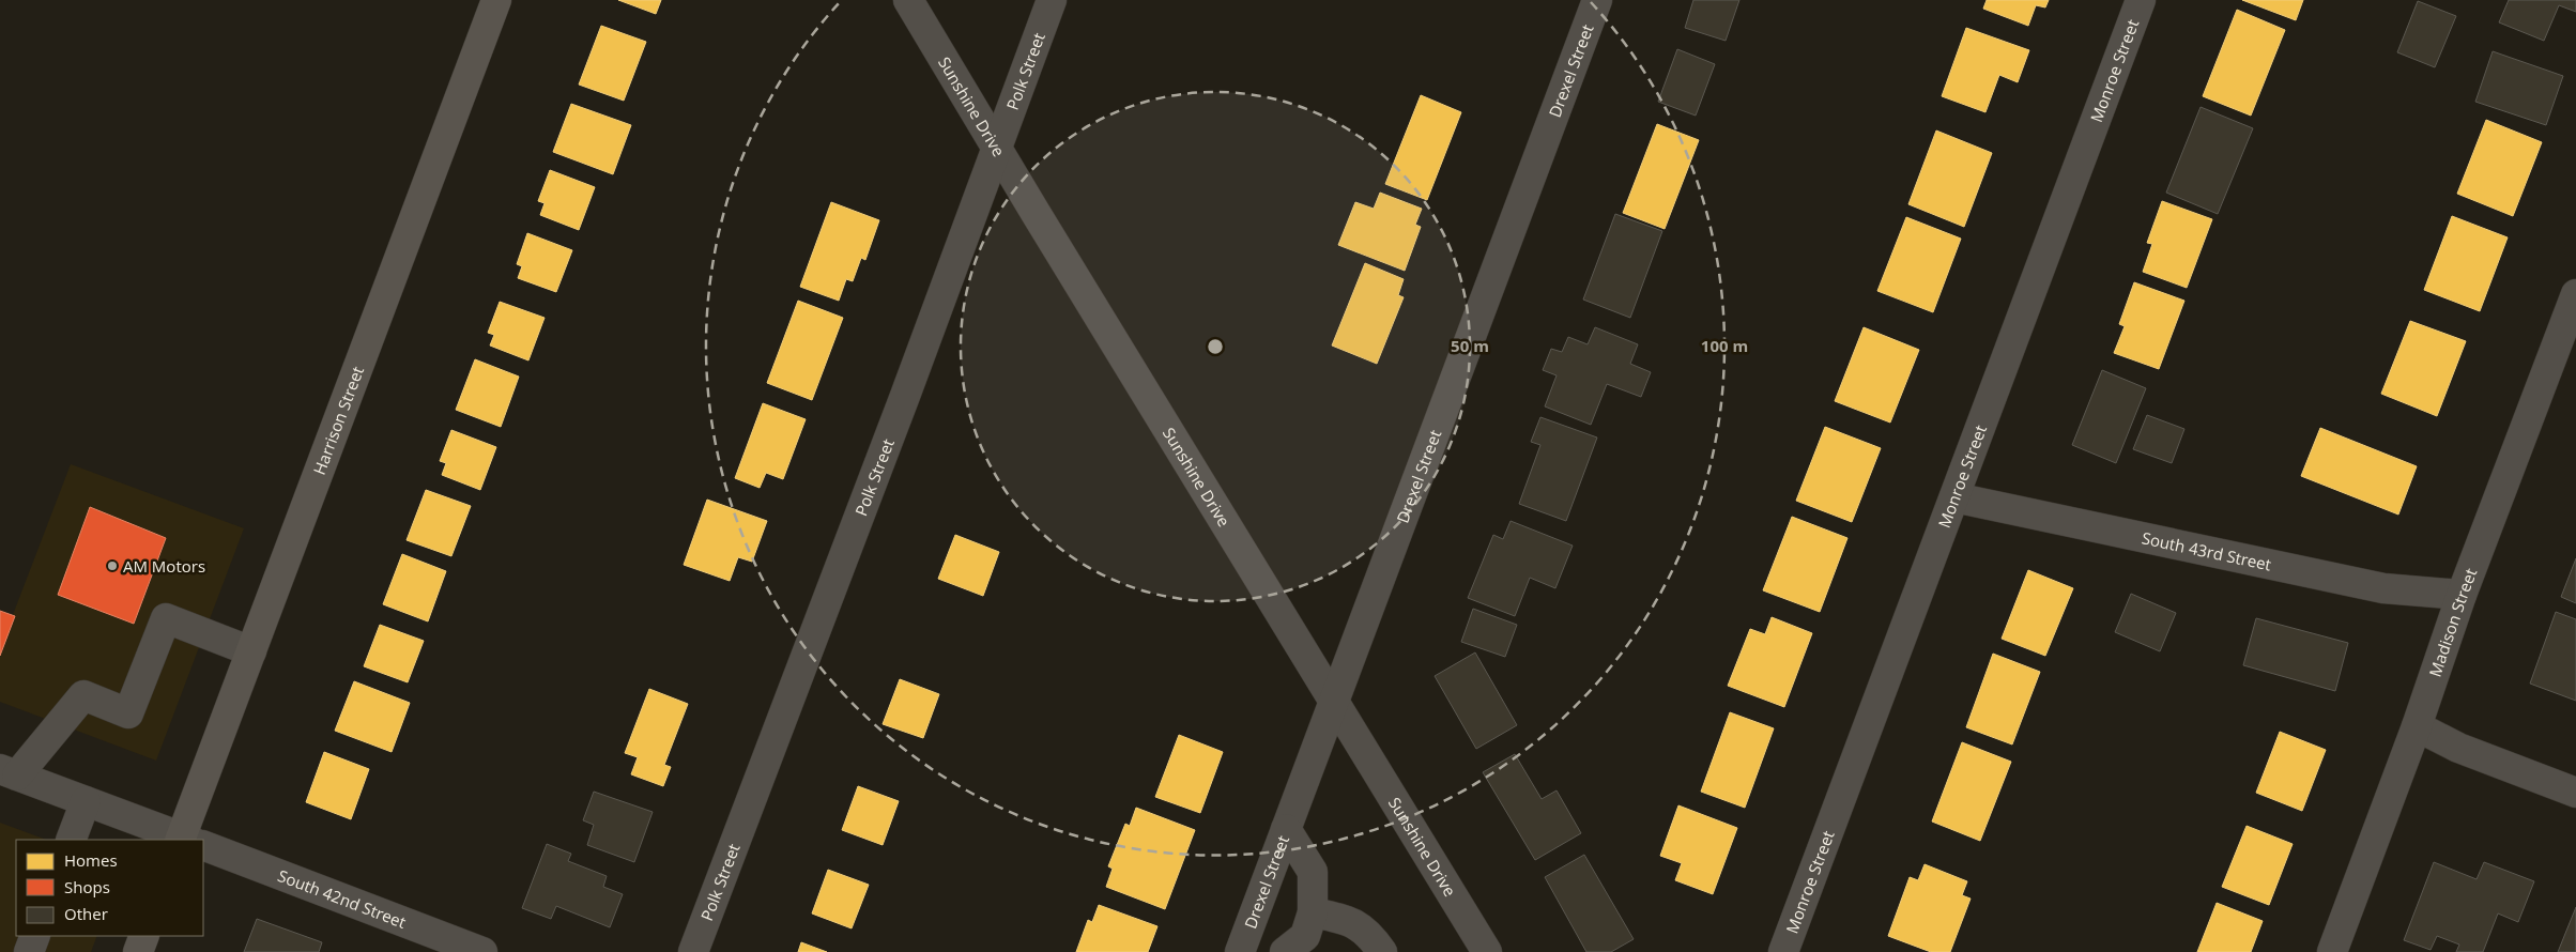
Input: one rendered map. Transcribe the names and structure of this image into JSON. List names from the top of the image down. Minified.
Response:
{"streets":{"main road":["Harrison Street"],"street":["Polk Street","Drexel Street","Monroe Street","Sunshine Drive","South 43rd Street","Madison Street","South 42nd Street"]},"crossings":[["Polk Street","Sunshine Drive"],["Drexel Street","Sunshine Drive"],["Monroe Street","South 43rd Street"],["South 43rd Street","Madison Street"]],"places":["AM Motors"],"legend":["Homes","Shops","Other"],"rings":["50 m","100 m"]}
